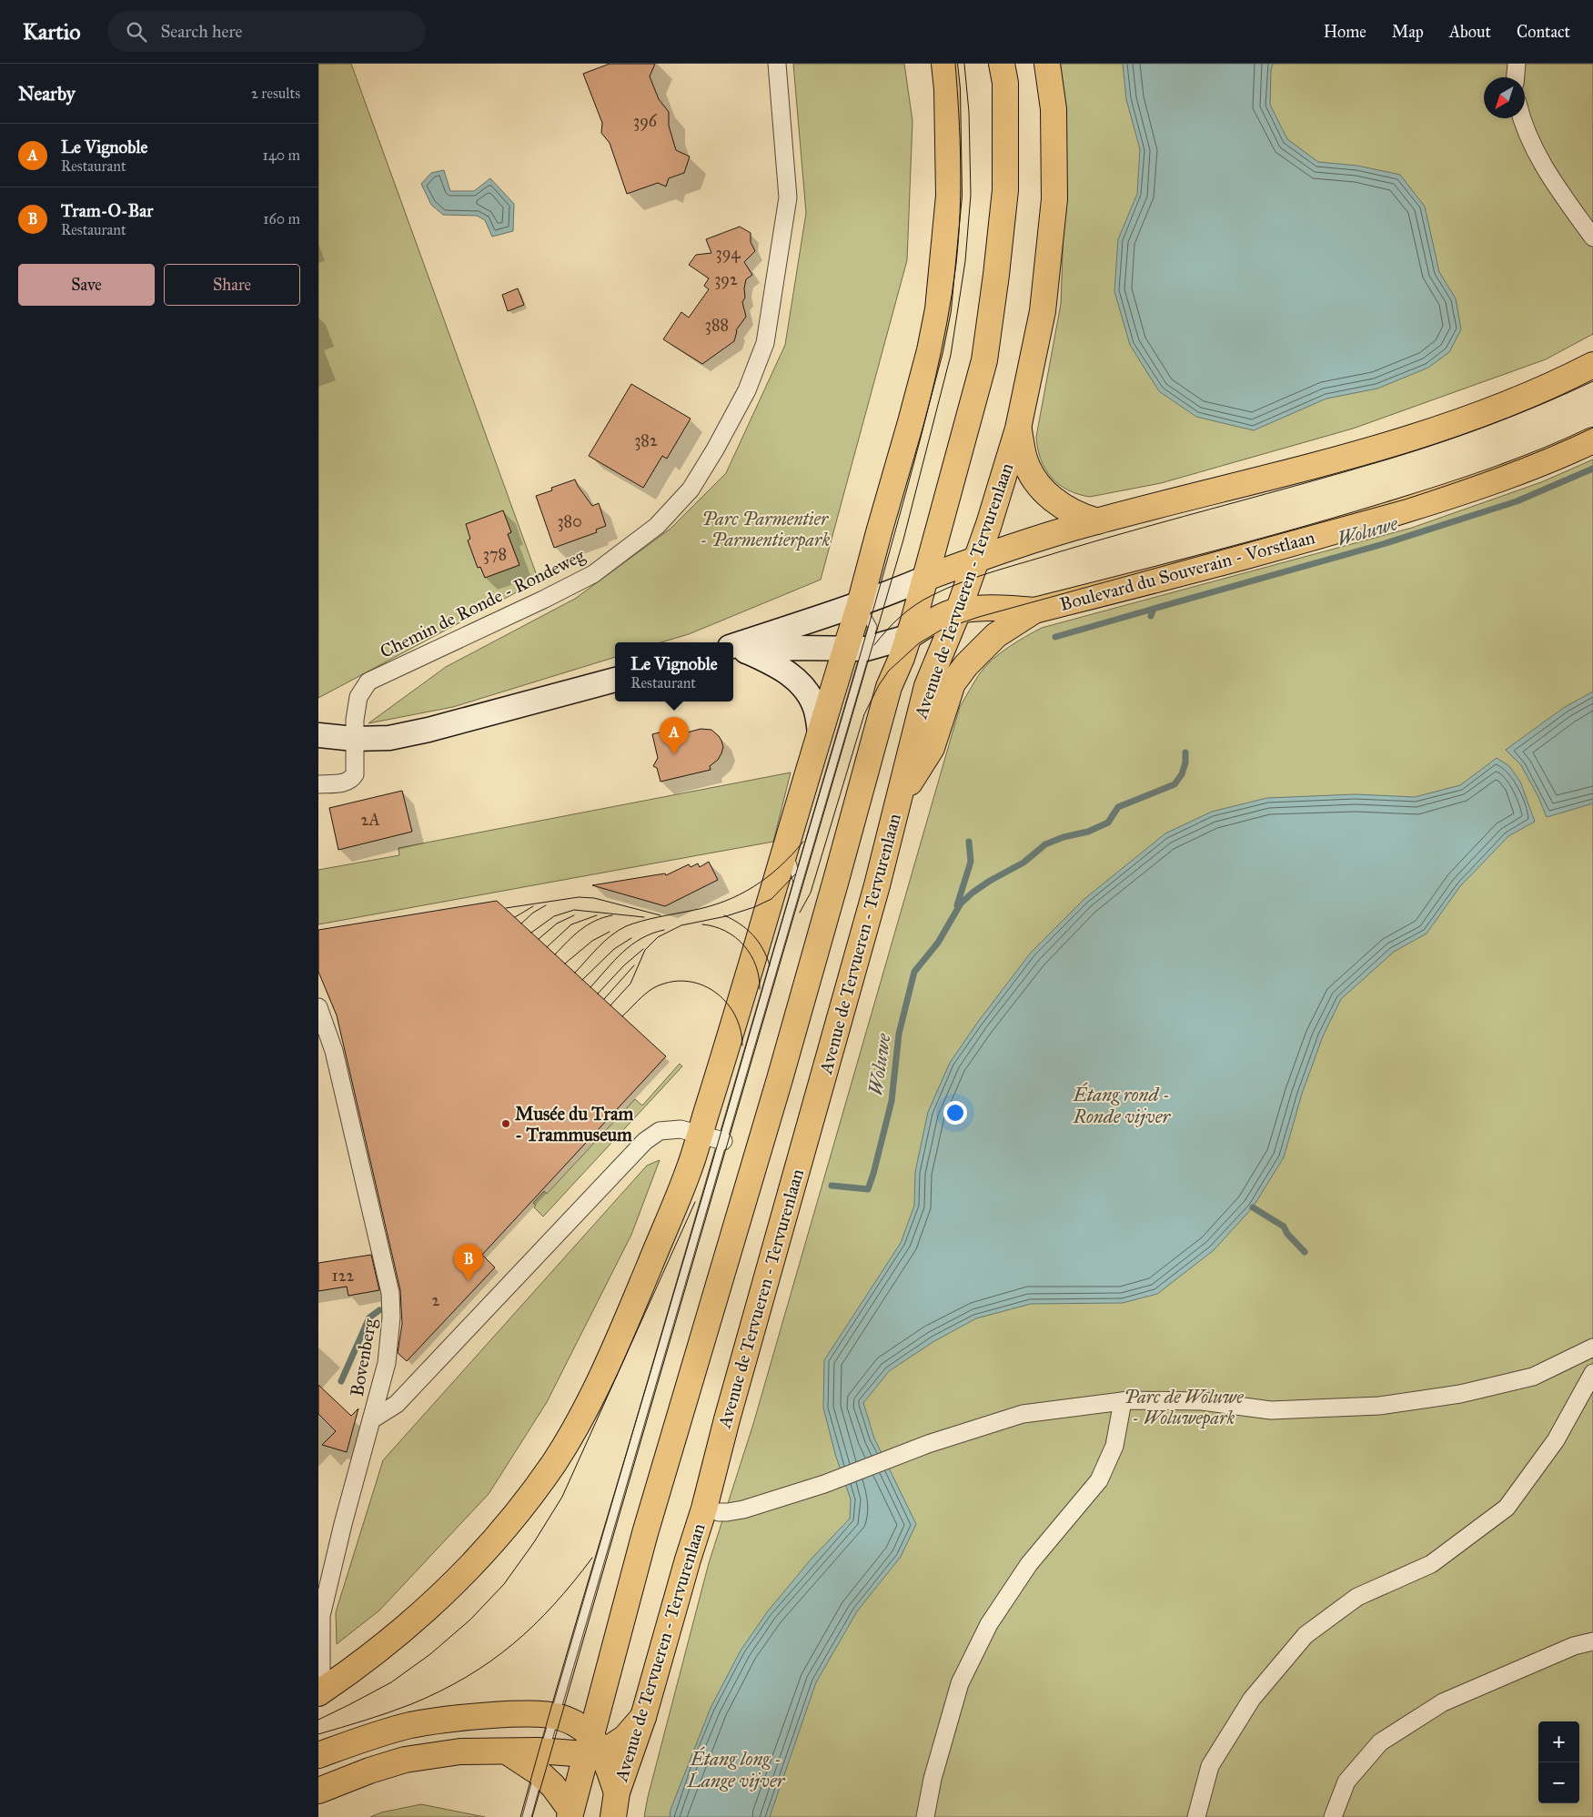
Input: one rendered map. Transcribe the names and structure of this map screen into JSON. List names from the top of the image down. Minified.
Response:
{"streets":{"main road":["Boulevard du Souverain - Vorstlaan","Avenue de Tervueren - Tervurenlaan"],"street":["Chemin de Ronde - Rondeweg","Bovenberg"]},"crossings":[["Boulevard du Souverain - Vorstlaan","Avenue de Tervueren - Tervurenlaan"]],"water":["Woluwe","Étang rond - Ronde vijver","Étang long - Lange vijver"],"parks":["Parc Parmentier - Parmentierpark","Parc de Woluwe - Woluwepark"],"places":["Musée du Tram - Trammuseum"],"house_numbers":["396","394","392","388","382","380","378","2A","122","2"],"north":"bottom left","page":{"header":"Kartio","search":"Search here","nav":["Home","Map","About","Contact"],"heading":["Nearby","2 results"],"list":[{"mark":"A","name":"Le Vignoble","note":"Restaurant","value":"140 m"},{"mark":"B","name":"Tram-O-Bar","note":"Restaurant","value":"160 m"}],"buttons":["Save","Share"],"popup":["Le Vignoble","Restaurant"],"pins":["A","B"],"map_buttons":["+","−"]}}
